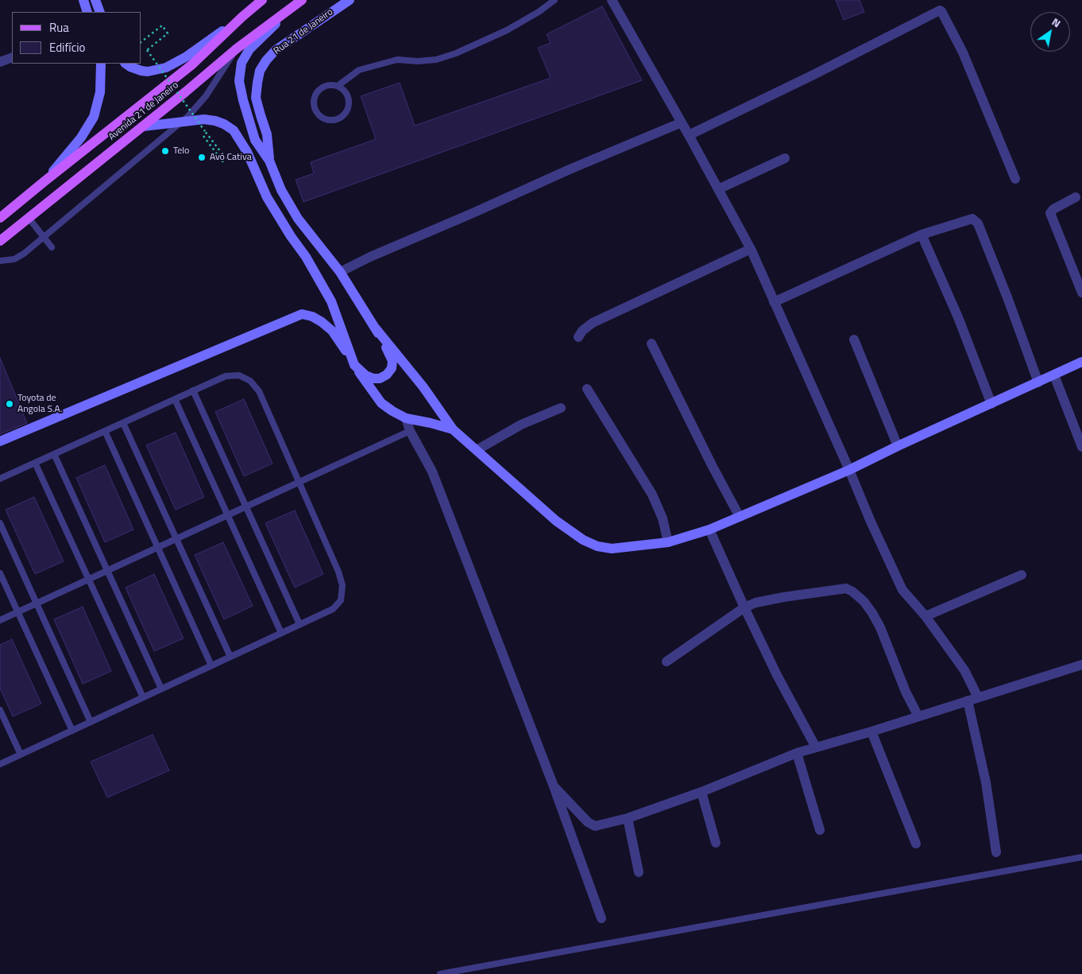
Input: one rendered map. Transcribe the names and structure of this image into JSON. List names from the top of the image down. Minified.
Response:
{"streets":{"main road":["Avenida 21 de Janeiro"],"street":["Rua 21 de Janeiro"]},"places":["Telo","Avó Cativa","Toyota de Angola S.A."],"legend":["Rua","Edifício"],"north":"top right"}
